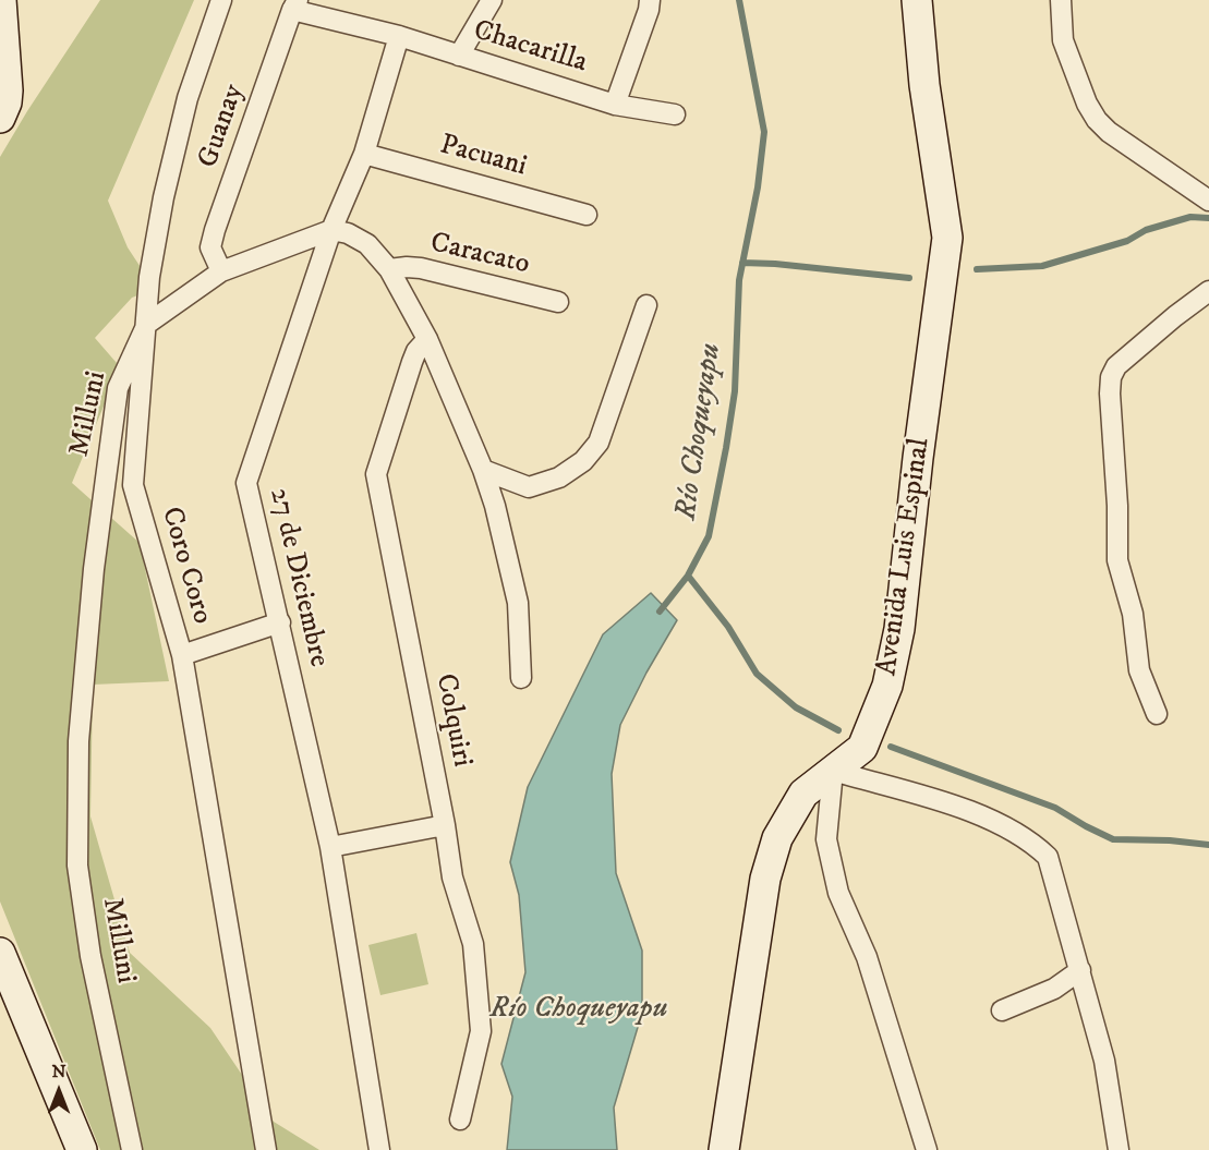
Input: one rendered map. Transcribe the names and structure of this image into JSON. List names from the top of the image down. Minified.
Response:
{"streets":{"street":["Chacarilla","Guanay","Pacuani","Caracato","Milluni","Avenida Luis Espinal","Coro Coro","27 de Diciembre","Colquiri"]},"crossings":[["Chacarilla","Guanay"],["Chacarilla","27 de Diciembre"],["Pacuani","27 de Diciembre"],["Milluni","Coro Coro"]],"water":["Río Choqueyapu"],"north":"top"}
